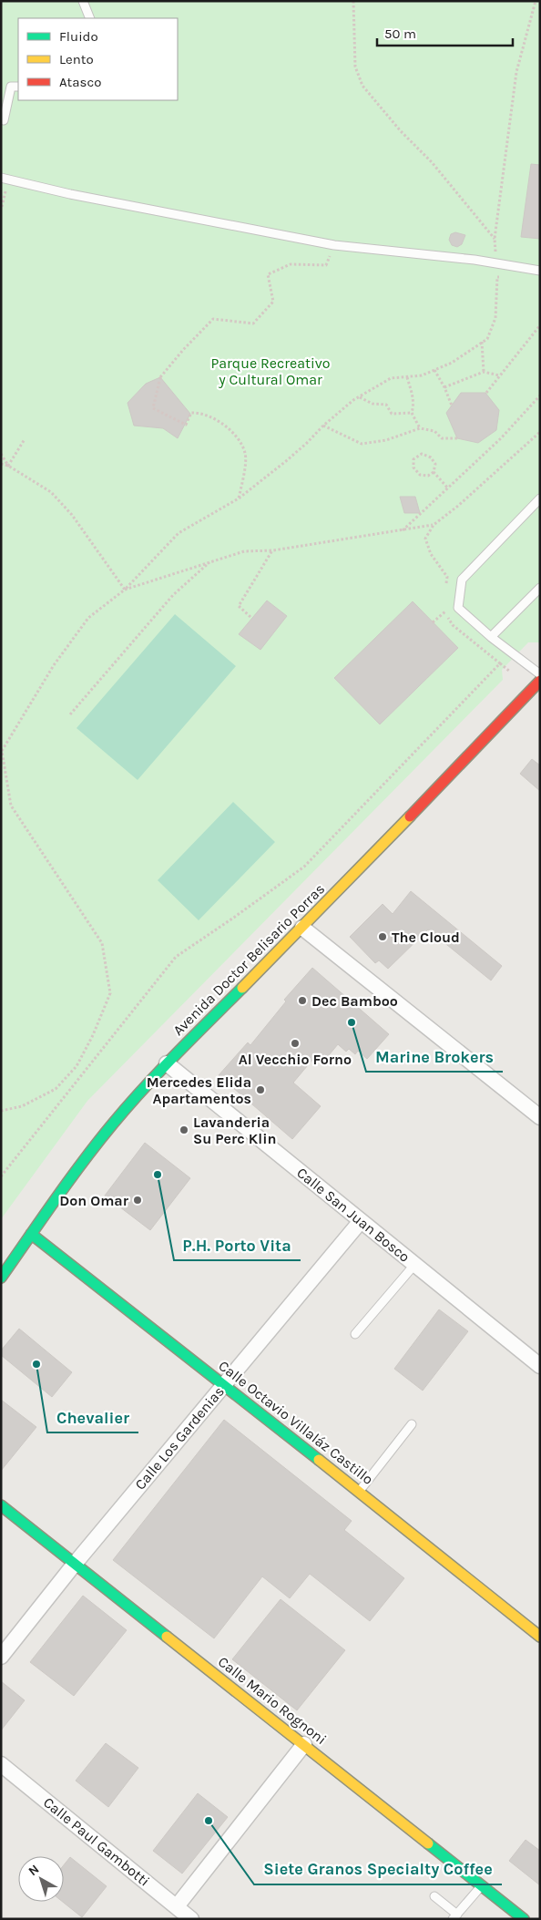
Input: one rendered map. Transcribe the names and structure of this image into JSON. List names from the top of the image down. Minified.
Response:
{"streets":{"street":["Avenida Doctor Belisario Porras","Calle San Juan Bosco","Calle Octavio Villaláz Castillo","Calle Los Gardenias","Calle Mario Rognoni","Calle Paul Gambotti"]},"crossings":[["Avenida Doctor Belisario Porras","Calle San Juan Bosco"],["Avenida Doctor Belisario Porras","Calle Octavio Villaláz Castillo"],["Calle San Juan Bosco","Calle Los Gardenias"],["Calle Octavio Villaláz Castillo","Calle Los Gardenias"],["Calle Los Gardenias","Calle Mario Rognoni"]],"parks":["Parque Recreativo y Cultural Omar"],"places":["The Cloud","Dec Bamboo","Marine Brokers","Al Vecchio Forno","Mercedes Elida Apartamentos","Lavanderia Su Perc Klin","P.H. Porto Vita","Don Omar","Chevalier","Siete Granos Specialty Coffee"],"legend":["Fluido","Lento","Atasco"],"scale_bar":"50 m","north":"top left"}
